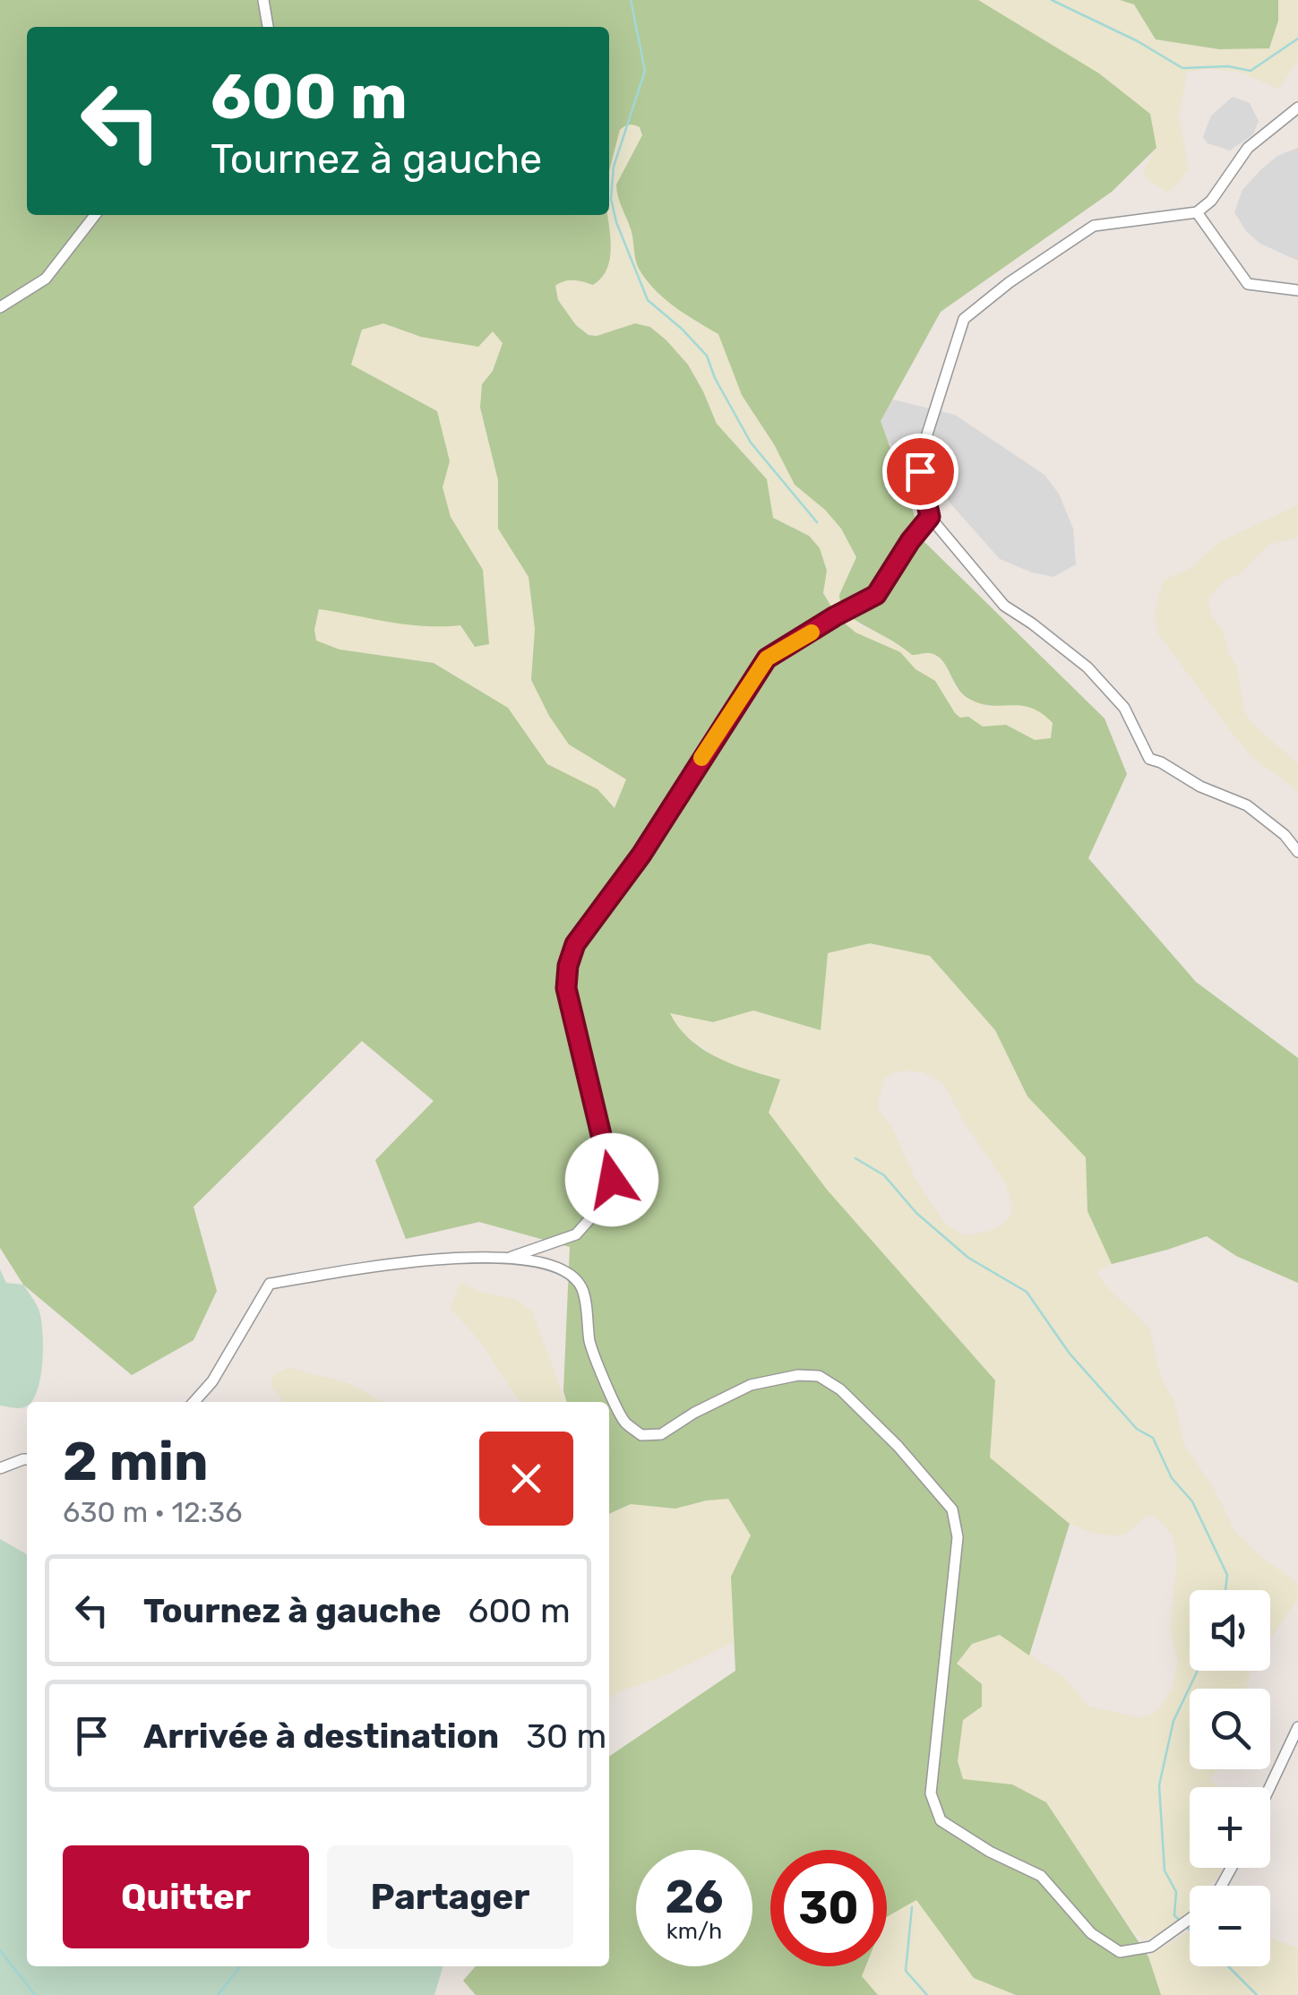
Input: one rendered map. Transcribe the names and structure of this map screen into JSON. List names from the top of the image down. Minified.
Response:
{"page":{"turn":["600 m","Tournez à gauche"],"heading":["2 min","630 m · 12:36"],"list":[{"name":"Tournez à gauche","value":"600 m"},{"name":"Arrivée à destination","value":"30 m"}],"map_buttons":["+","−"],"buttons":["Quitter","Partager"],"speed":"26 km/h","limit":"30"}}
